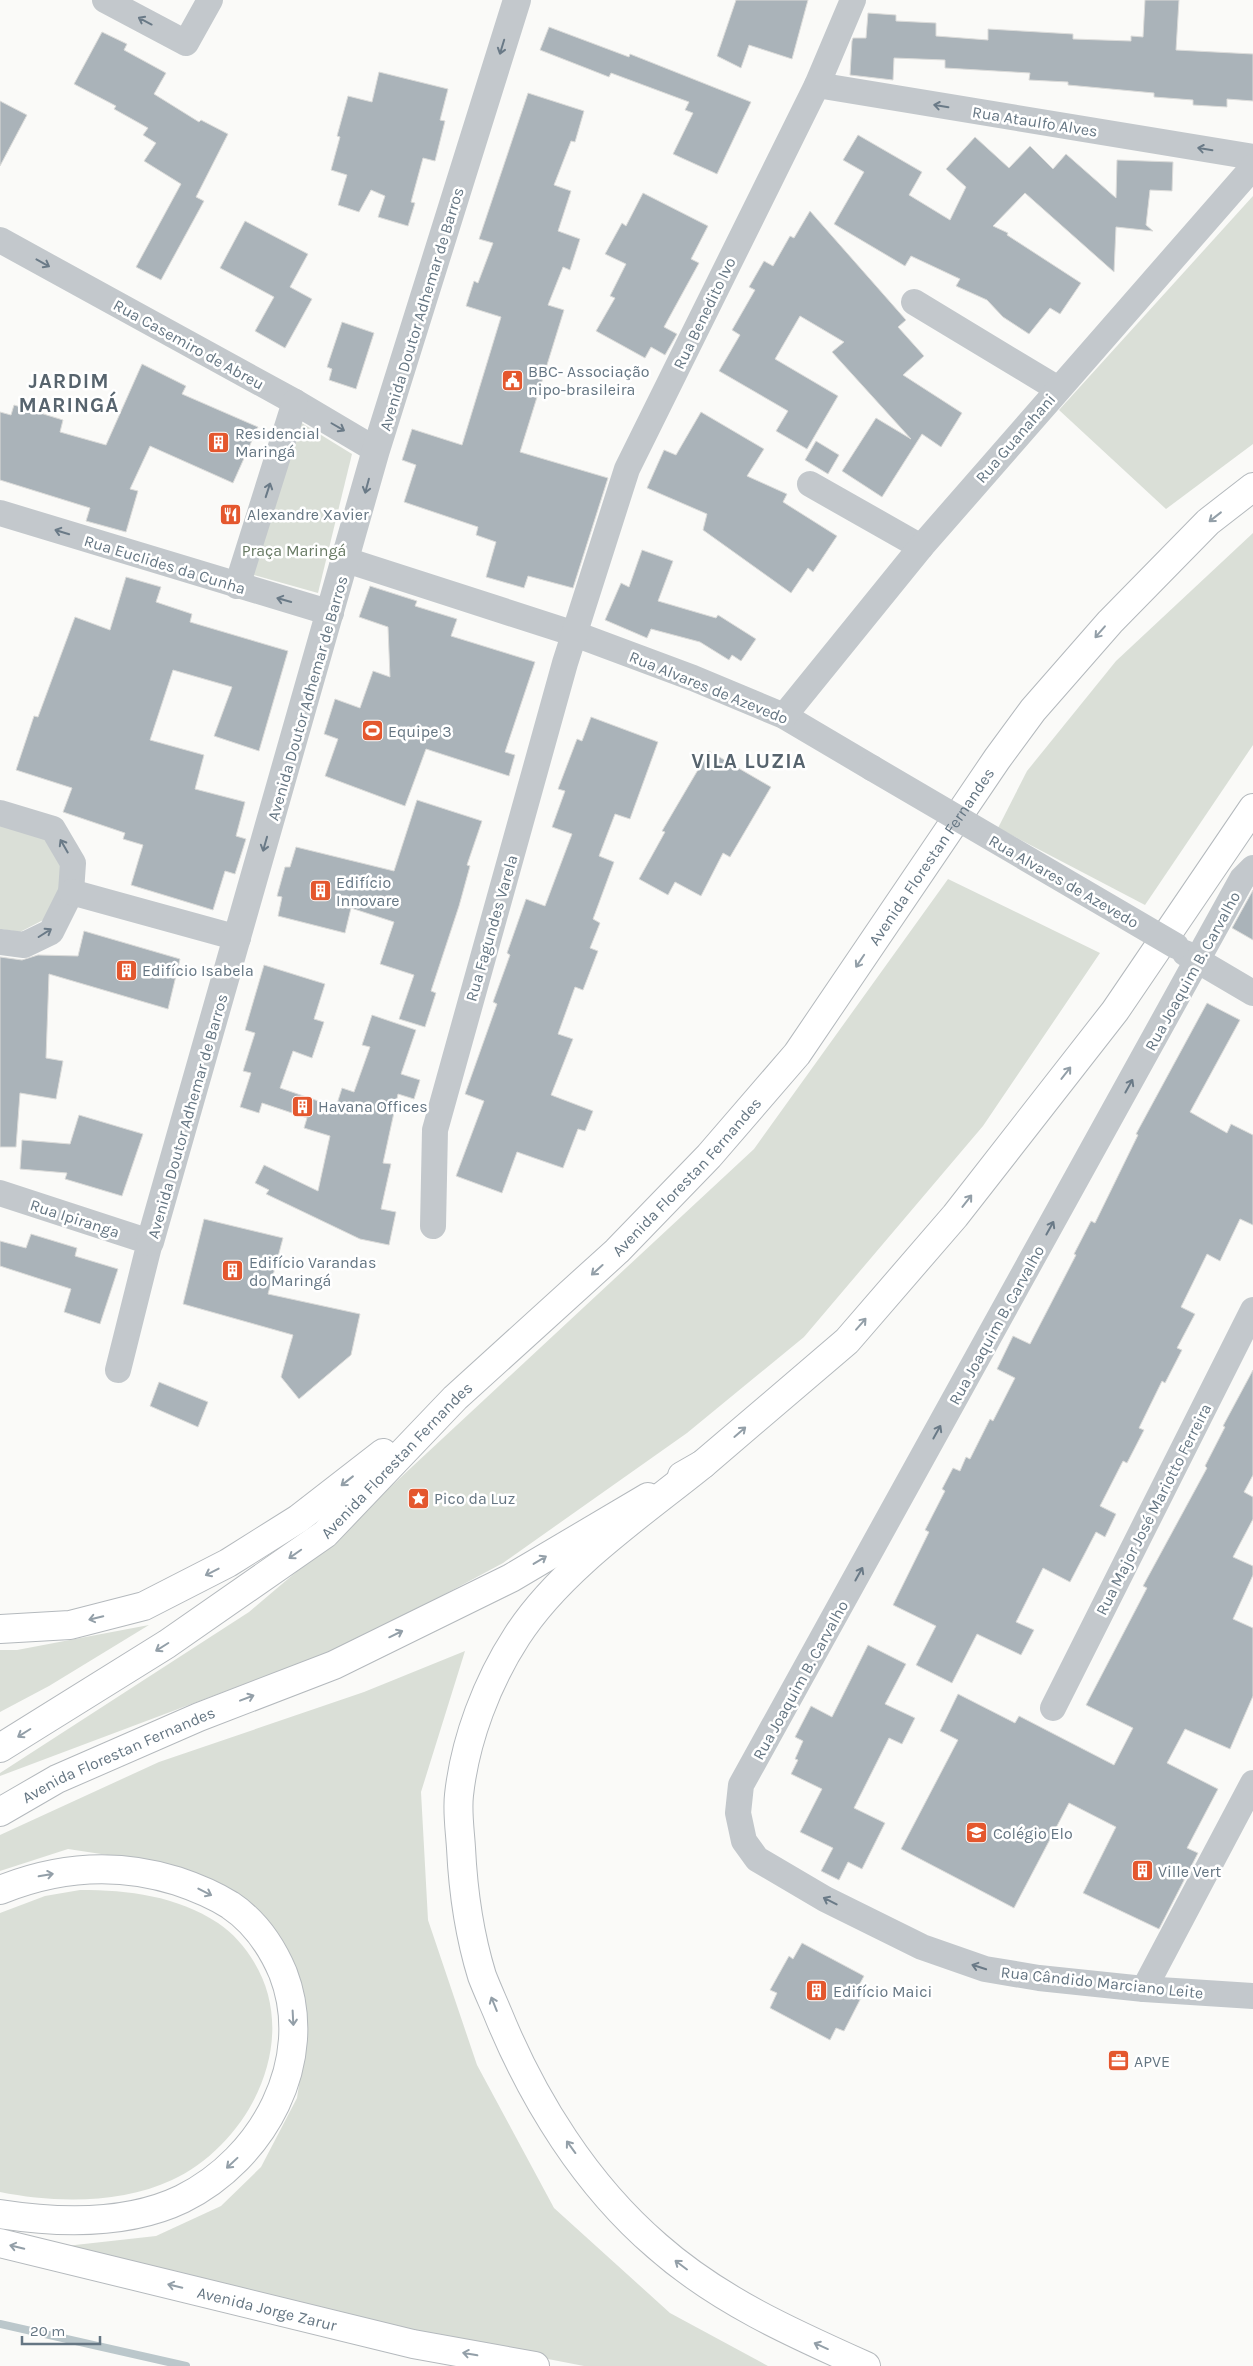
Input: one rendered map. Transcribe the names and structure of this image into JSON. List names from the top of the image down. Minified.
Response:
{"streets":{"highway":["Avenida Florestan Fernandes","Avenida Jorge Zarur"],"street":["Rua Ataulfo Alves","Avenida Doutor Adhemar de Barros","Rua Benedito Ivo","Rua Casemiro de Abreu","Rua Guanahani","Rua Euclides da Cunha","Rua Alvares de Azevedo","Rua Fagundes Varela","Rua Joaquim B. Carvalho","Rua Ipiranga","Rua Major José Mariotto Ferreira","Rua Cândido Marciano Leite"]},"crossings":[["Rua Ataulfo Alves","Rua Benedito Ivo"],["Avenida Doutor Adhemar de Barros","Rua Casemiro de Abreu"],["Avenida Doutor Adhemar de Barros","Rua Euclides da Cunha"],["Avenida Doutor Adhemar de Barros","Rua Alvares de Azevedo"],["Avenida Doutor Adhemar de Barros","Rua Ipiranga"],["Rua Benedito Ivo","Rua Alvares de Azevedo"],["Rua Benedito Ivo","Rua Fagundes Varela"],["Rua Guanahani","Rua Alvares de Azevedo"],["Rua Alvares de Azevedo","Rua Fagundes Varela"],["Rua Alvares de Azevedo","Rua Joaquim B. Carvalho"],["Rua Joaquim B. Carvalho","Rua Cândido Marciano Leite"]],"one_way":["Rua Ataulfo Alves","Avenida Doutor Adhemar de Barros","Rua Casemiro de Abreu","Rua Euclides da Cunha","Rua Joaquim B. Carvalho","Rua Cândido Marciano Leite","Avenida Jorge Zarur"],"districts":["JARDIM MARINGÁ","VILA LUZIA"],"parks":["Praça Maringá"],"places":{"public building":["BBC- Associação nipo-brasileira"],"building":["Residencial Maringá","Edifício Innovare","Edifício Isabela","Havana Offices","Edifício Varandas do Maringá","Ville Vert","Edifício Maici"],"restaurant":["Alexandre Xavier"],"sports":["Equipe 3"],"place":["Pico da Luz"],"school or university":["Colégio Elo"],"office":["APVE"]},"scale_bar":"20 m"}
